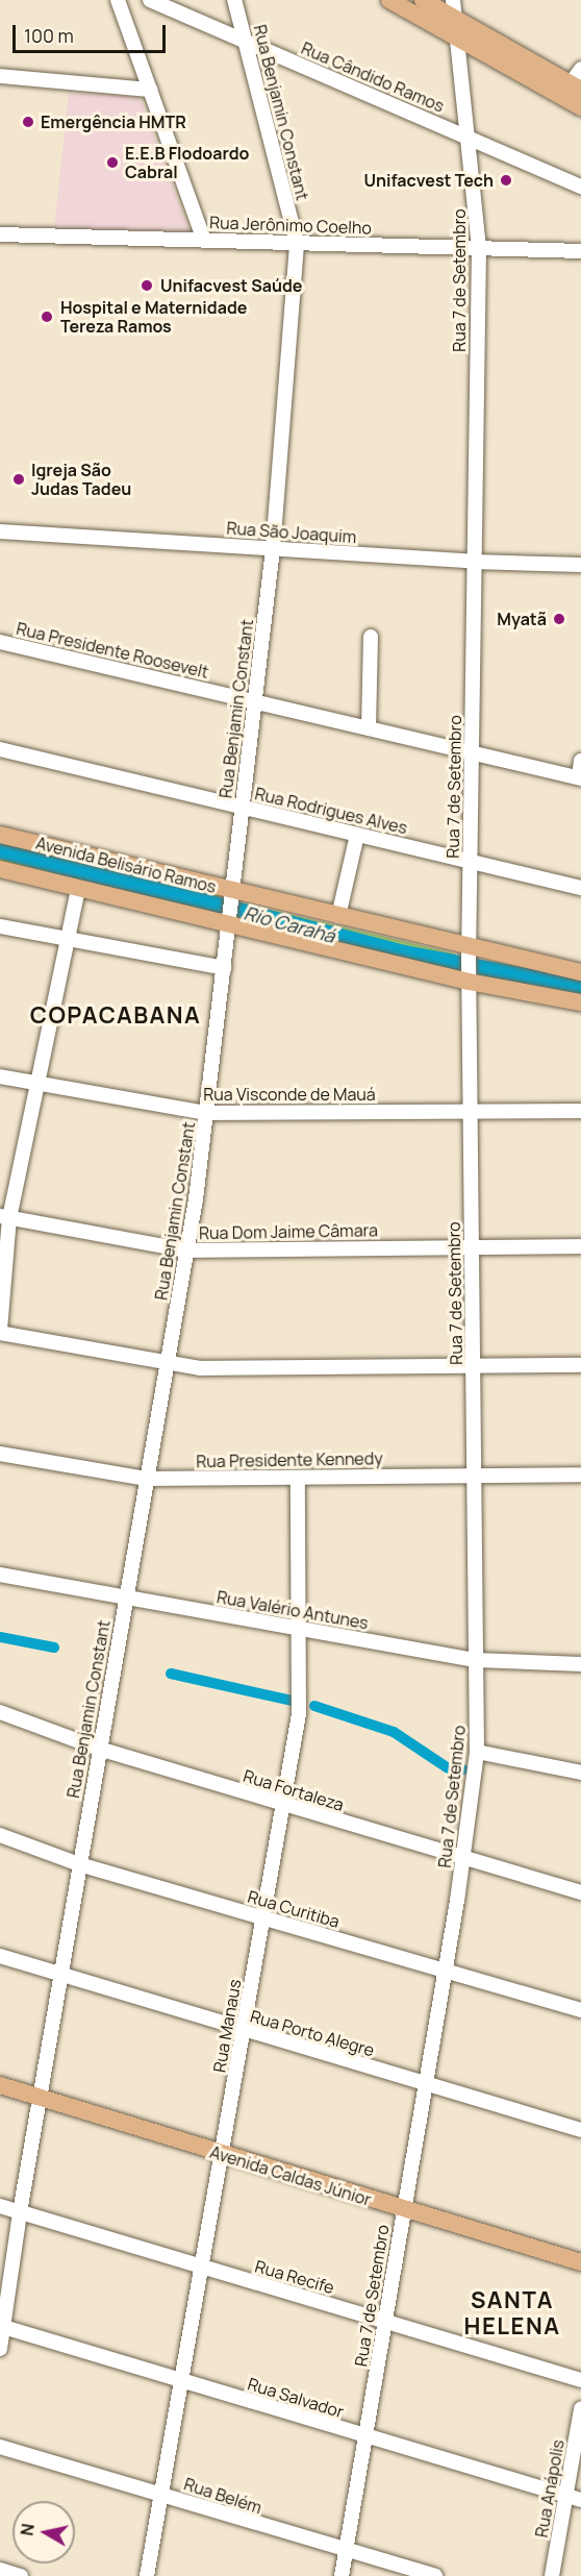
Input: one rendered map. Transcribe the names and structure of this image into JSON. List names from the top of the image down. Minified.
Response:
{"streets":{"main road":["Avenida Belisário Ramos","Avenida Caldas Júnior"],"street":["Rua Cândido Ramos","Rua Benjamin Constant","Rua Jerônimo Coelho","Rua 7 de Setembro","Rua São Joaquim","Rua Presidente Roosevelt","Rua Rodrigues Alves","Rua Visconde de Mauá","Rua Dom Jaime Câmara","Rua Presidente Kennedy","Rua Valério Antunes","Rua Fortaleza","Rua Curitiba","Rua Manaus","Rua Porto Alegre","Rua Recife","Rua Salvador","Rua Anápolis","Rua Belém"]},"crossings":[["Rua Cândido Ramos","Rua Benjamin Constant"],["Rua Cândido Ramos","Rua 7 de Setembro"],["Rua Benjamin Constant","Rua Jerônimo Coelho"],["Rua Benjamin Constant","Rua São Joaquim"],["Rua Benjamin Constant","Rua Presidente Roosevelt"],["Rua Benjamin Constant","Rua Rodrigues Alves"],["Rua Benjamin Constant","Avenida Belisário Ramos"],["Rua Benjamin Constant","Rua Visconde de Mauá"],["Rua Benjamin Constant","Rua Dom Jaime Câmara"],["Rua Benjamin Constant","Rua Presidente Kennedy"],["Rua Benjamin Constant","Rua Valério Antunes"],["Rua Benjamin Constant","Rua Fortaleza"],["Rua Benjamin Constant","Rua Curitiba"],["Rua Benjamin Constant","Rua Porto Alegre"],["Rua Benjamin Constant","Avenida Caldas Júnior"],["Rua Benjamin Constant","Rua Recife"],["Rua Benjamin Constant","Rua Salvador"],["Rua Jerônimo Coelho","Rua 7 de Setembro"],["Rua 7 de Setembro","Rua São Joaquim"],["Rua 7 de Setembro","Rua Presidente Roosevelt"],["Rua 7 de Setembro","Rua Rodrigues Alves"],["Rua 7 de Setembro","Avenida Belisário Ramos"],["Rua 7 de Setembro","Rua Visconde de Mauá"],["Rua 7 de Setembro","Rua Dom Jaime Câmara"],["Rua 7 de Setembro","Rua Presidente Kennedy"],["Rua 7 de Setembro","Rua Valério Antunes"],["Rua 7 de Setembro","Rua Fortaleza"],["Rua 7 de Setembro","Rua Curitiba"],["Rua 7 de Setembro","Rua Porto Alegre"],["Rua 7 de Setembro","Avenida Caldas Júnior"],["Rua 7 de Setembro","Rua Recife"],["Rua 7 de Setembro","Rua Salvador"],["Rua 7 de Setembro","Rua Belém"],["Rua Presidente Kennedy","Rua Manaus"],["Rua Valério Antunes","Rua Manaus"],["Rua Fortaleza","Rua Manaus"],["Rua Curitiba","Rua Manaus"],["Rua Manaus","Rua Porto Alegre"],["Rua Manaus","Avenida Caldas Júnior"],["Rua Manaus","Rua Recife"],["Rua Manaus","Rua Salvador"],["Rua Manaus","Rua Belém"],["Rua Salvador","Rua Anápolis"]],"districts":["COPACABANA","SANTA HELENA"],"water":["Rio Carahá"],"places":["Emergência HMTR","E.E.B Flodoardo Cabral","Unifacvest Tech","Unifacvest Saúde","Hospital e Maternidade Tereza Ramos","Igreja São Judas Tadeu","Myatã"],"scale_bar":"100 m","north":"left"}
